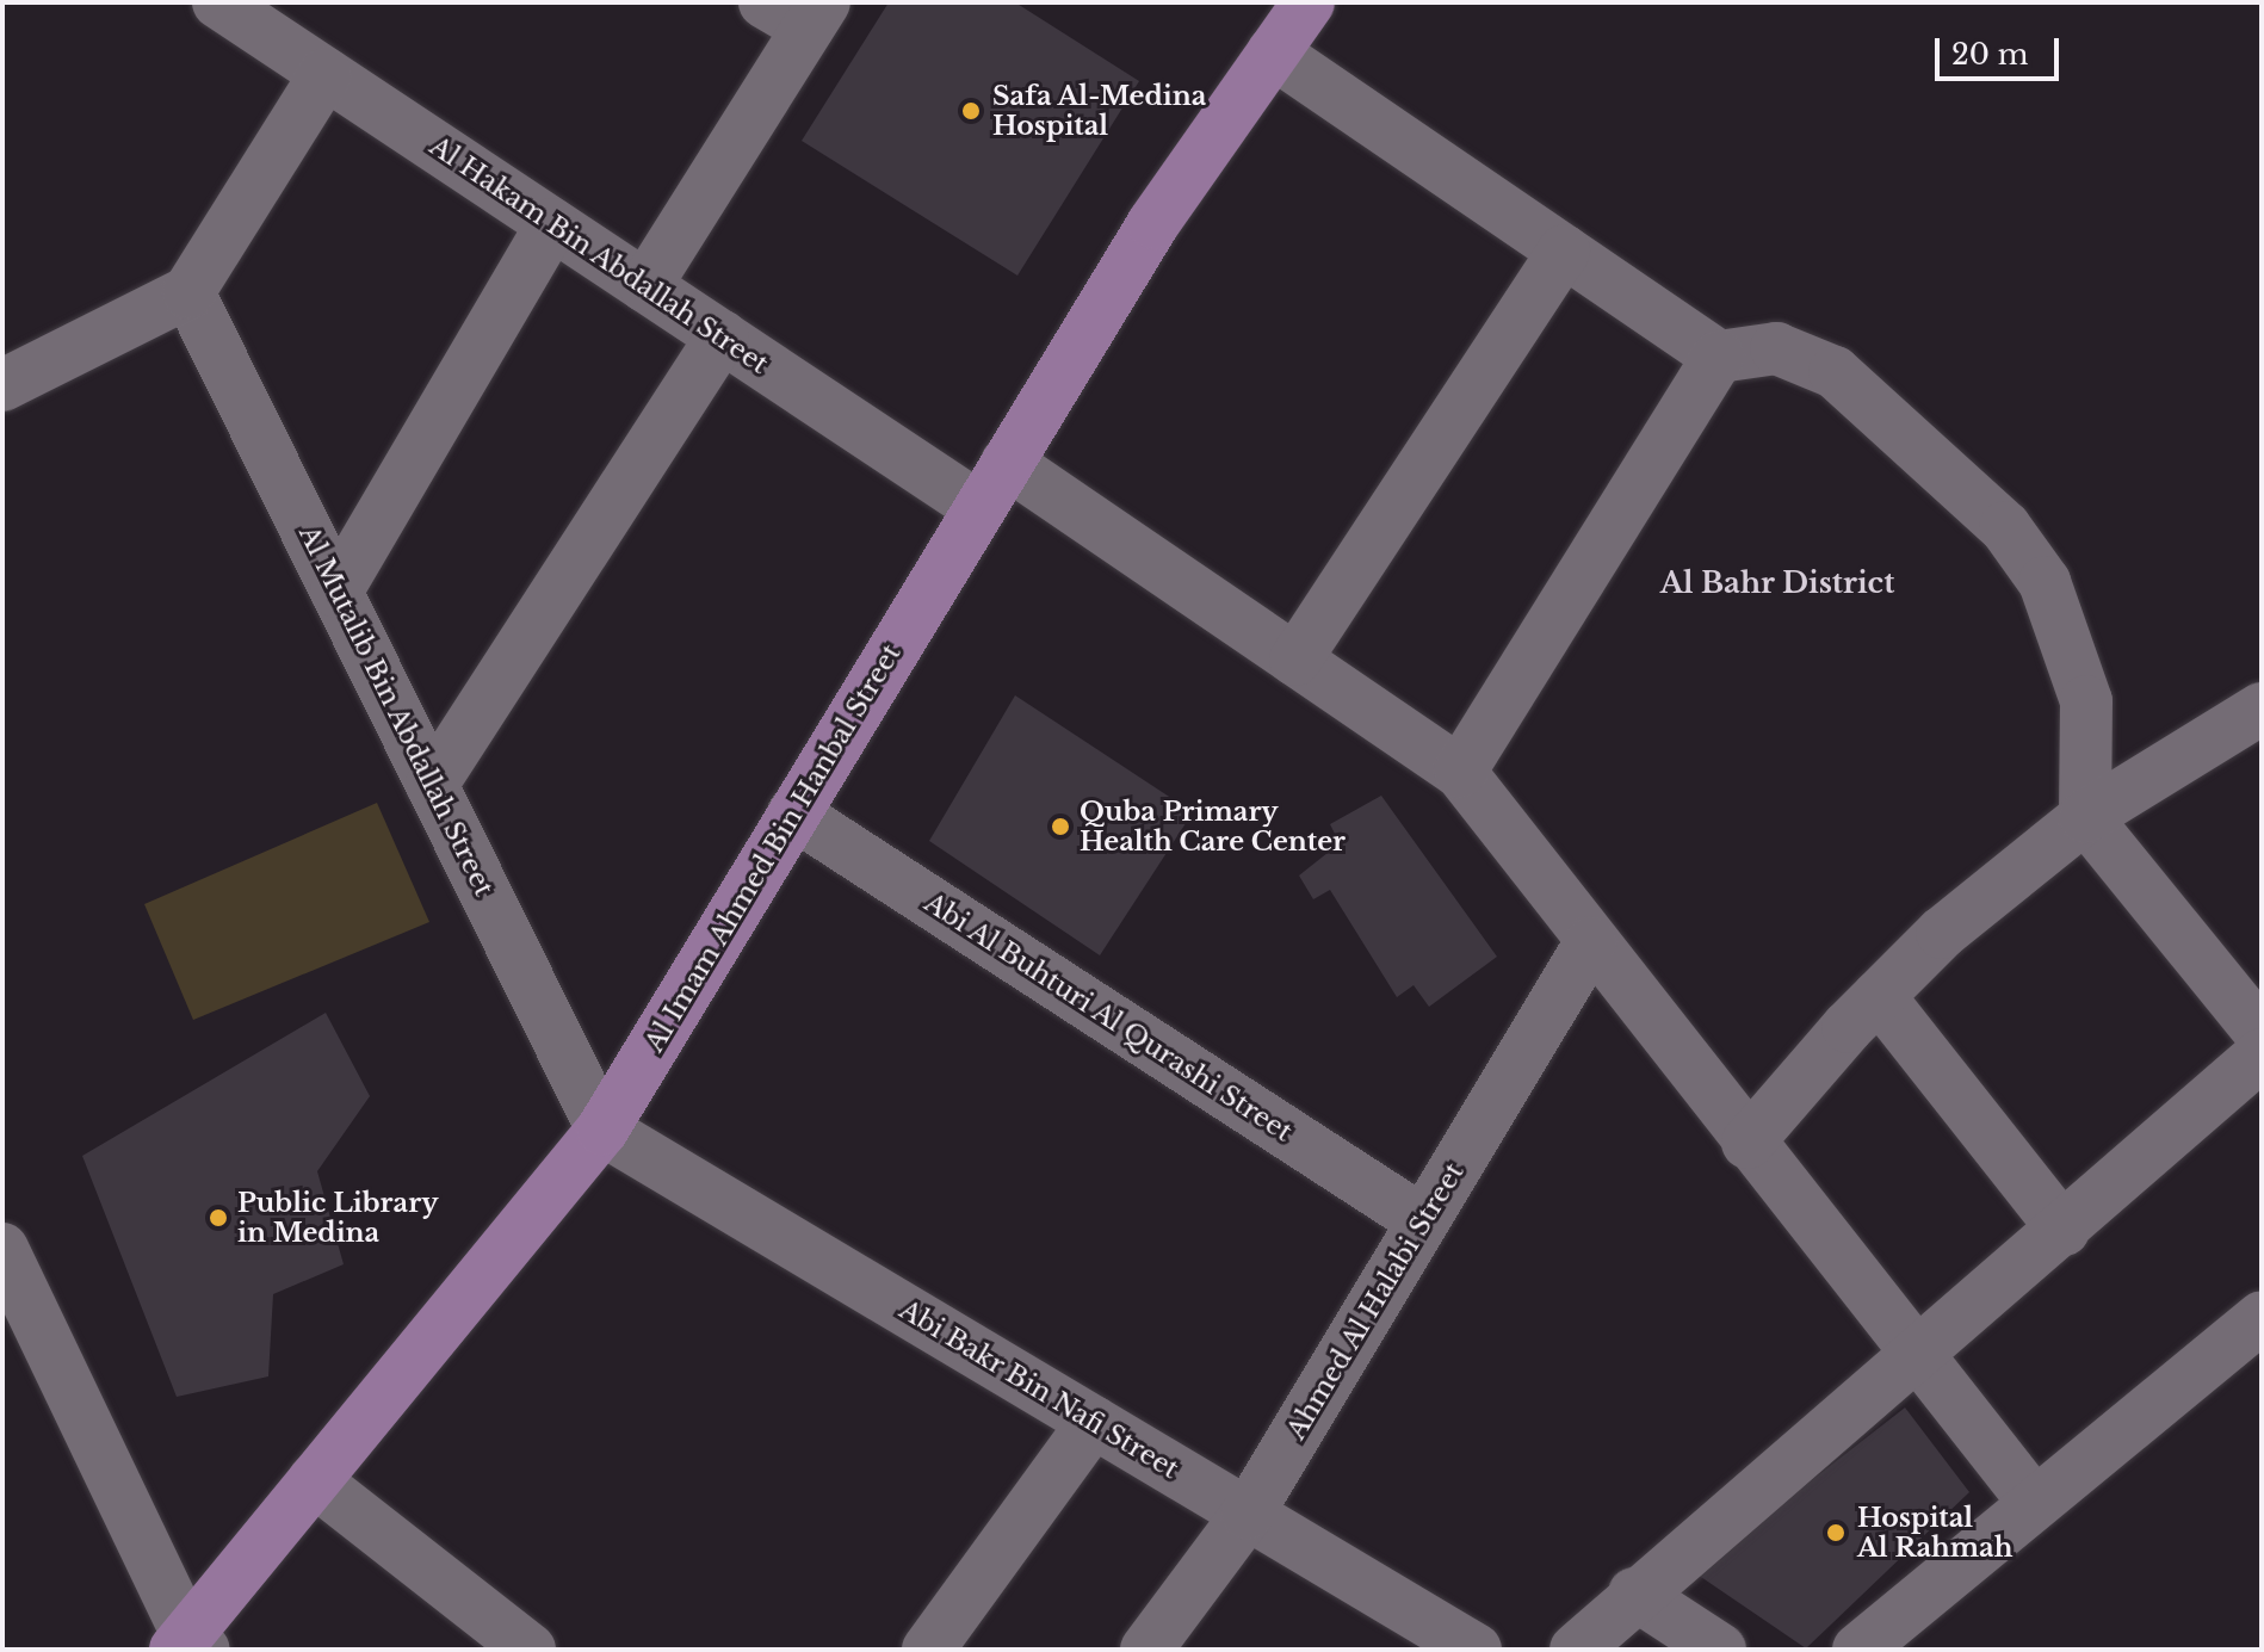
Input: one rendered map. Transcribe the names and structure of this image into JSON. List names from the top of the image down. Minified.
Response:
{"streets":{"main road":["Al Imam Ahmed Bin Hanbal Street"],"street":["Al Hakam Bin Abdallah Street","Al Mutalib Bin Abdallah Street","Abi Al Buhturi Al Qurashi Street","Ahmed Al Halabi Street","Abi Bakr Bin Nafi Street"]},"crossings":[["Al Hakam Bin Abdallah Street","Al Imam Ahmed Bin Hanbal Street"],["Al Mutalib Bin Abdallah Street","Al Imam Ahmed Bin Hanbal Street"],["Al Mutalib Bin Abdallah Street","Abi Bakr Bin Nafi Street"],["Al Imam Ahmed Bin Hanbal Street","Abi Al Buhturi Al Qurashi Street"],["Al Imam Ahmed Bin Hanbal Street","Abi Bakr Bin Nafi Street"],["Abi Al Buhturi Al Qurashi Street","Ahmed Al Halabi Street"],["Ahmed Al Halabi Street","Abi Bakr Bin Nafi Street"]],"districts":["Al Bahr District"],"places":["Safa Al-Medina Hospital","Quba Primary Health Care Center","Public Library in Medina","Hospital Al Rahmah"],"scale_bar":"20 m"}
